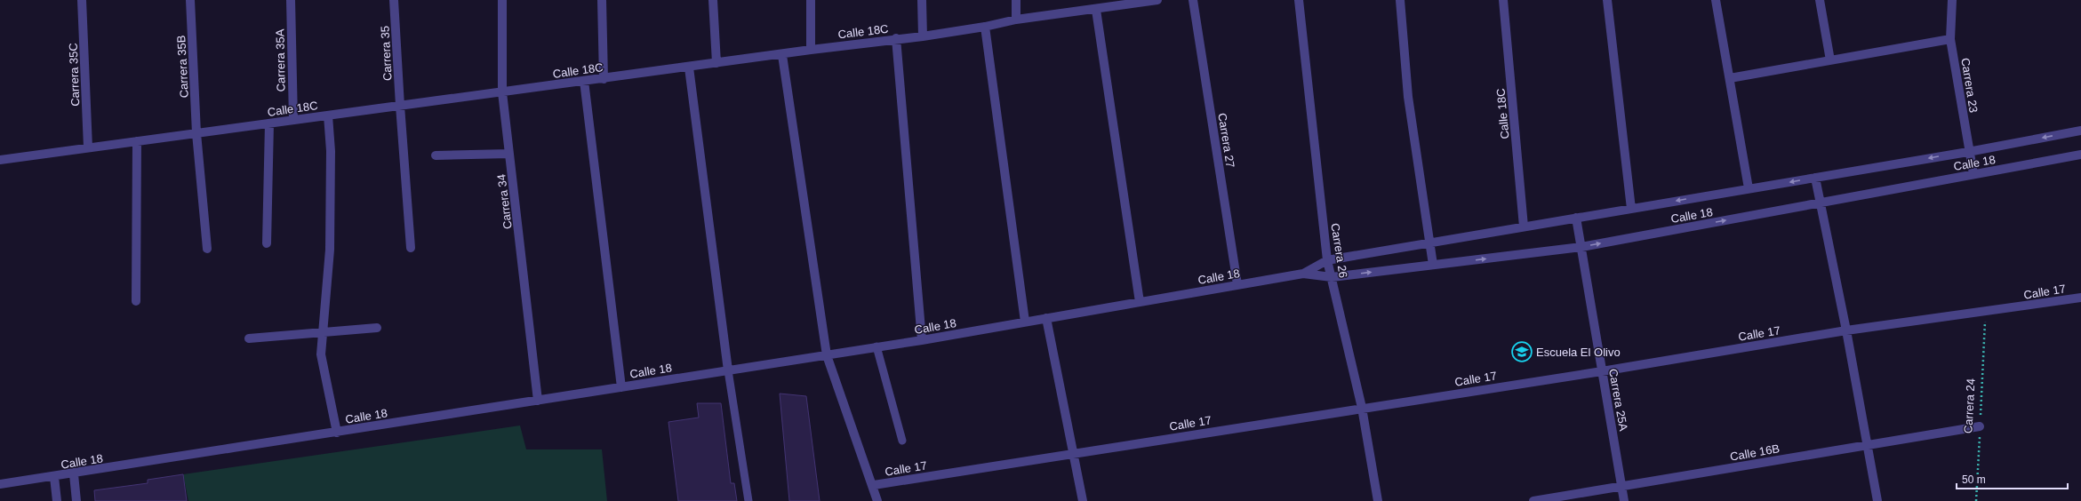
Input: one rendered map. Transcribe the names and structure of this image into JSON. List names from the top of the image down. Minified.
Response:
{"streets":{"street":["Calle 18C","Carrera 35","Carrera 35A","Carrera 35B","Carrera 35C","Carrera 23","Carrera 27","Calle 18","Carrera 34","Carrera 26","Calle 17","Carrera 25A","Calle 16B"],"path":["Carrera 24"]},"crossings":[["Calle 18C","Carrera 35"],["Calle 18C","Carrera 35A"],["Calle 18C","Carrera 35B"],["Calle 18C","Carrera 35C"],["Calle 18C","Calle 18"],["Calle 18C","Carrera 34"],["Carrera 23","Calle 18"],["Carrera 27","Calle 18"],["Calle 18","Carrera 34"],["Calle 18","Carrera 26"],["Calle 18","Carrera 25A"],["Carrera 26","Calle 17"],["Calle 17","Carrera 25A"],["Calle 17","Carrera 24"],["Carrera 25A","Calle 16B"],["Carrera 24","Calle 16B"]],"places":{"school or university":["Escuela El Olivo"]},"scale_bar":"50 m"}
